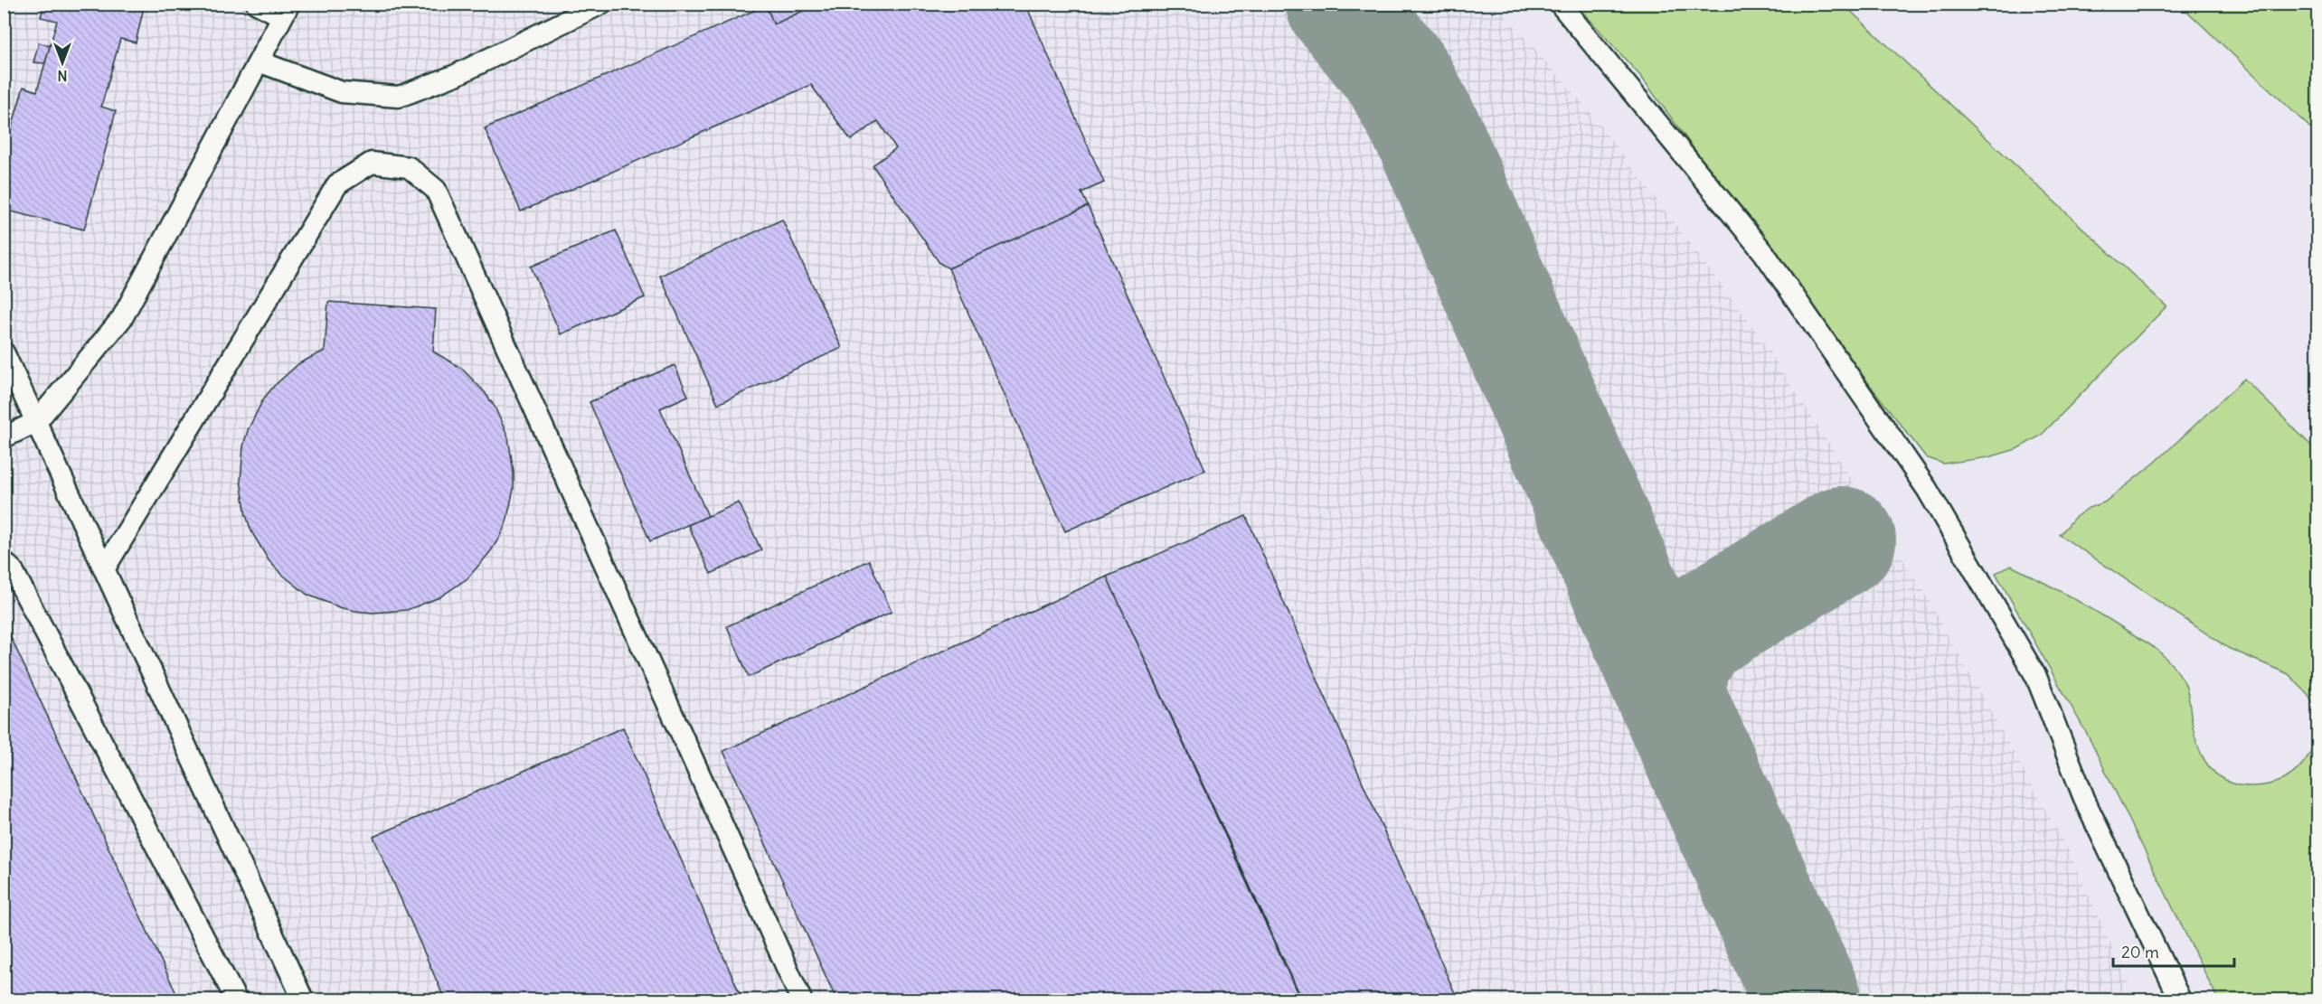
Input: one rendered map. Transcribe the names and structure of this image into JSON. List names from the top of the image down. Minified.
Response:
{"scale_bar":"20 m","north":"bottom"}
